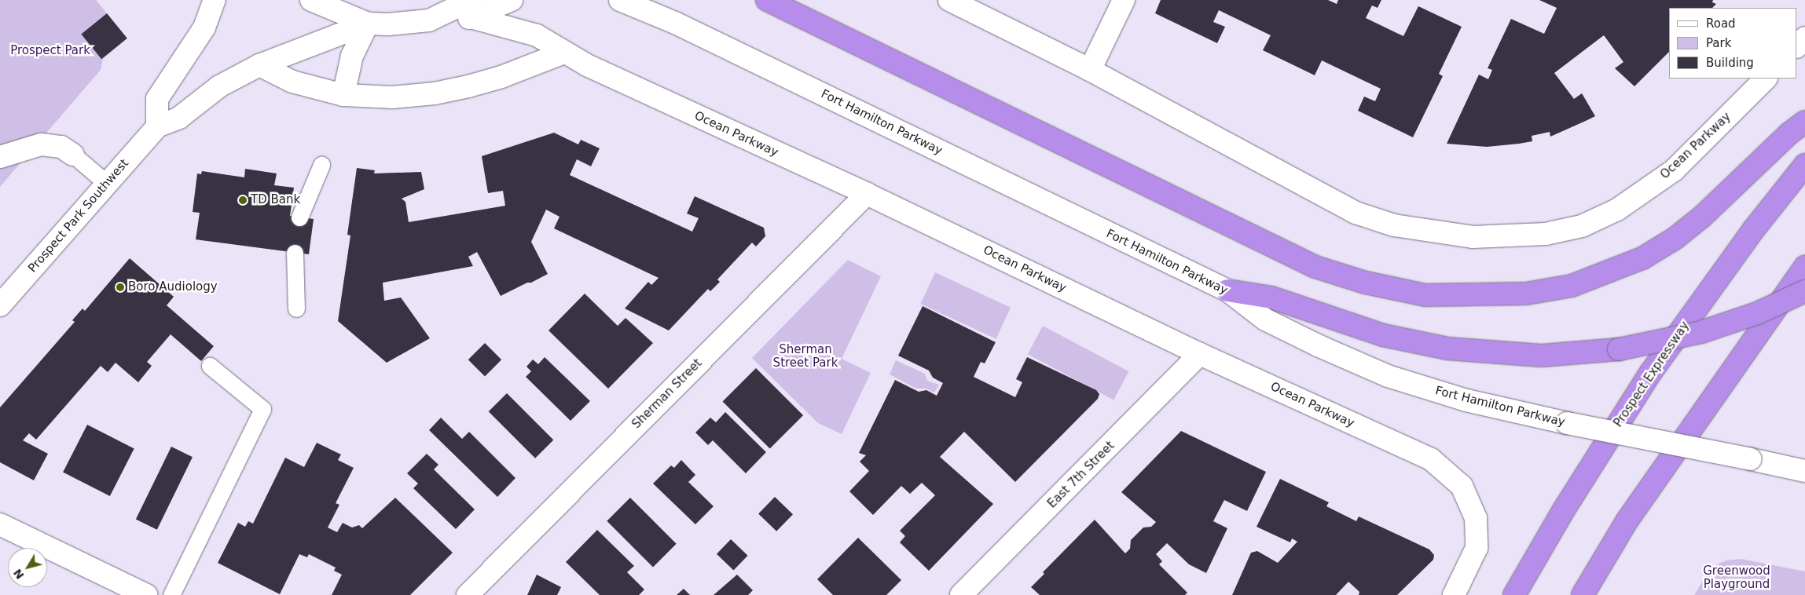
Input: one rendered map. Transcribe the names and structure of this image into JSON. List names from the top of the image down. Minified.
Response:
{"streets":{"highway":["Prospect Expressway"],"street":["Fort Hamilton Parkway","Ocean Parkway","Prospect Park Southwest","Sherman Street","East 7th Street"]},"crossings":[["Ocean Parkway","Sherman Street"],["Ocean Parkway","East 7th Street"]],"parks":["Prospect Park","Sherman Street Park","Greenwood Playground"],"places":["TD Bank","Boro Audiology"],"legend":["Road","Park","Building"],"north":"bottom left"}
